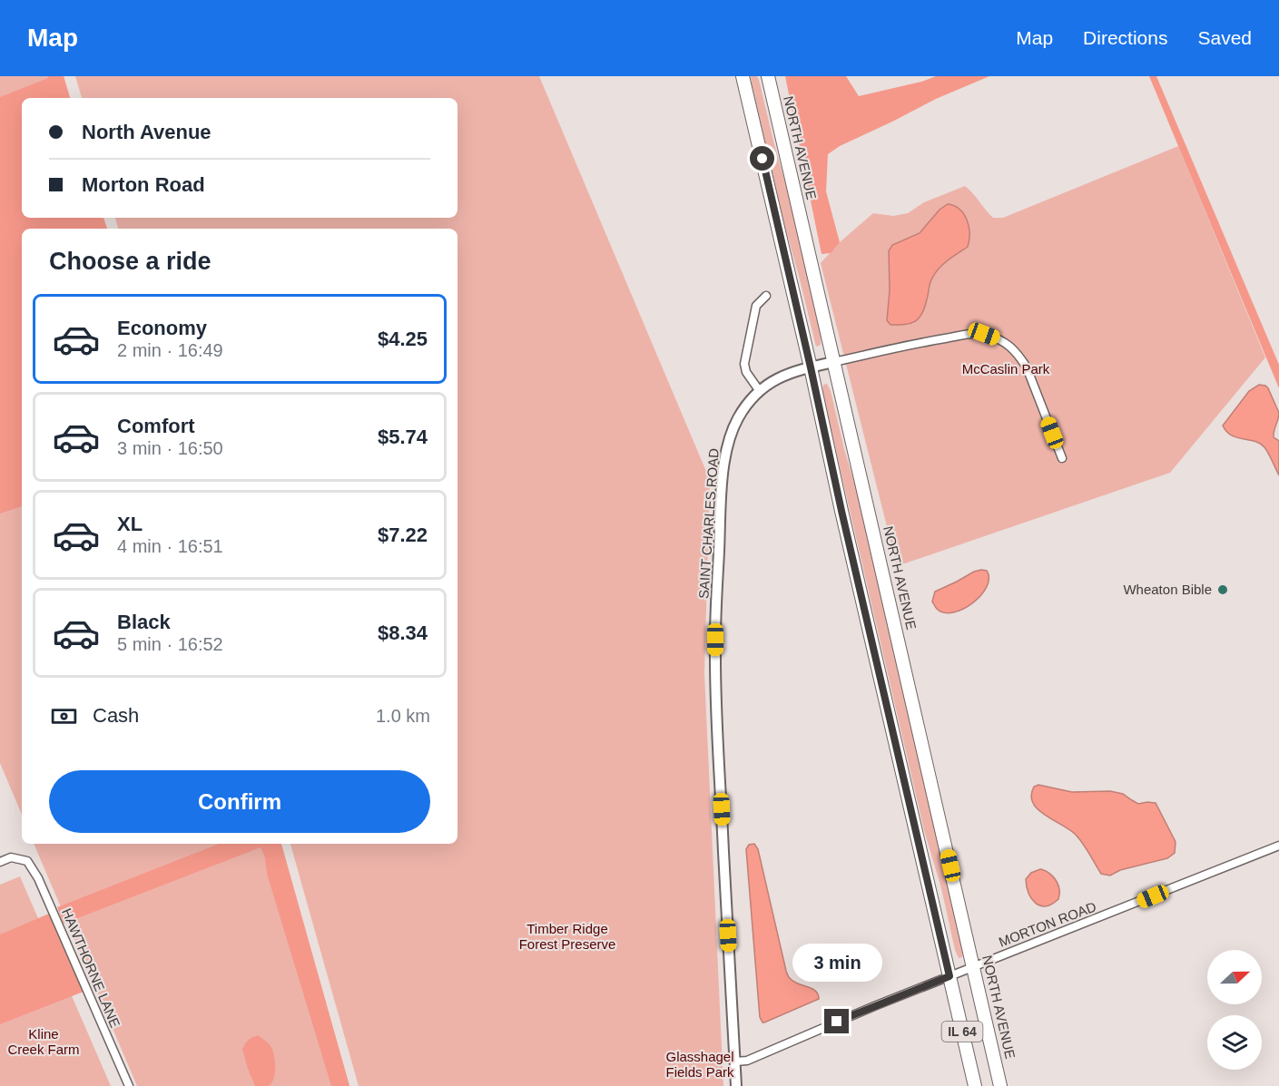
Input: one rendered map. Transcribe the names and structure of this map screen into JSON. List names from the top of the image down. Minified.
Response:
{"streets":{"main road":["NORTH AVENUE","IL 64"],"street":["SAINT CHARLES ROAD","MORTON ROAD","HAWTHORNE LANE"]},"crossings":[["NORTH AVENUE","SAINT CHARLES ROAD"],["NORTH AVENUE","MORTON ROAD"],["SAINT CHARLES ROAD","MORTON ROAD"],["SAINT CHARLES ROAD","IL 64"],["MORTON ROAD","IL 64"]],"parks":["McCaslin Park","Timber Ridge Forest Preserve","Kline Creek Farm","Glasshagel Fields Park"],"places":["Wheaton Bible"],"north":"right","page":{"header":"Map","nav":["Map","Directions","Saved"],"banner":["North Avenue","Morton Road"],"heading":"Choose a ride","list":[{"name":"Economy","note":"2 min · 16:49","value":"$4.25"},{"name":"Comfort","note":"3 min · 16:50","value":"$5.74"},{"name":"XL","note":"4 min · 16:51","value":"$7.22"},{"name":"Black","note":"5 min · 16:52","value":"$8.34"}],"pay":["Cash","1.0 km"],"buttons":"Confirm","bubble":"3 min"}}
